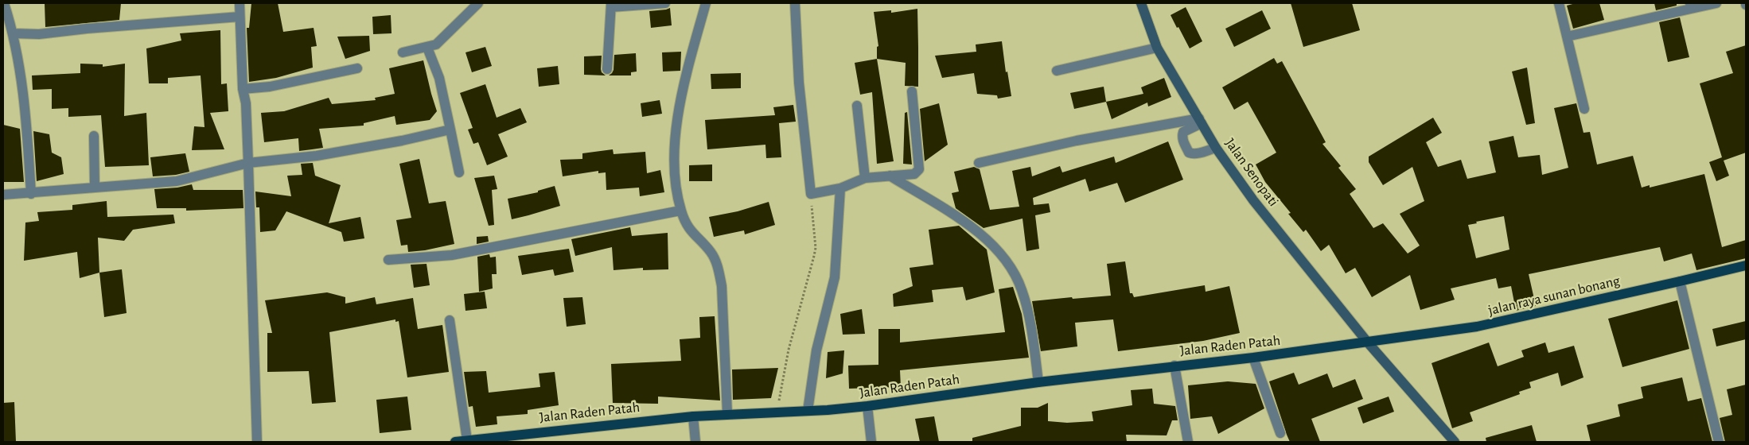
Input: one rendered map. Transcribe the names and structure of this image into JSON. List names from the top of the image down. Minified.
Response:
{"streets":{"main road":["Jalan Senopati","jalan raya sunan bonang","Jalan Raden Patah"]},"crossings":[["Jalan Senopati","jalan raya sunan bonang"],["Jalan Senopati","Jalan Raden Patah"],["jalan raya sunan bonang","Jalan Raden Patah"]]}
